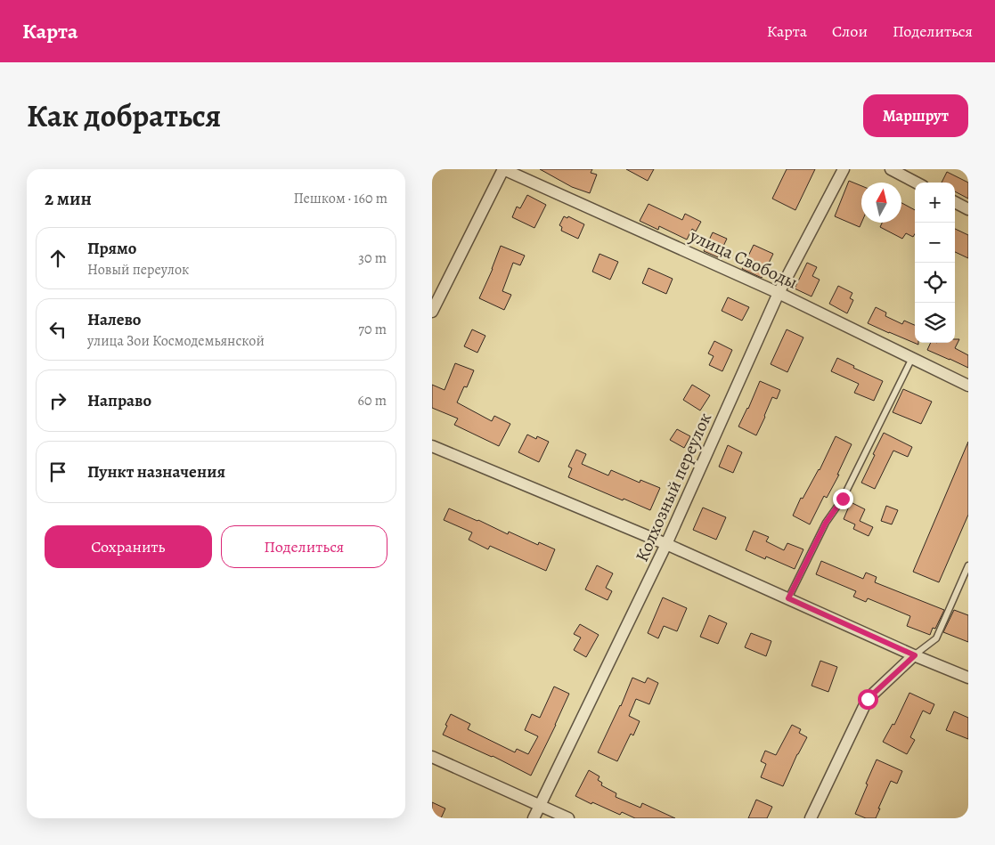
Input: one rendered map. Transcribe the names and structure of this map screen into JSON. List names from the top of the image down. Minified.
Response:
{"streets":{"street":["улица Свободы","Колхозный переулок"]},"crossings":[["улица Свободы","Колхозный переулок"]],"north":"top","page":{"header":"Карта","nav":["Карта","Слои","Поделиться"],"title":"Как добраться","buttons":["Маршрут",["Сохранить","Поделиться"]],"heading":["2 мин","Пешком · 160 m"],"map_buttons":["+","−"],"list":[["Прямо","Новый переулок","30 m"],["Налево","улица Зои Космодемьянской","70 m"],["Направо","60 m"],"Пункт назначения"]}}
